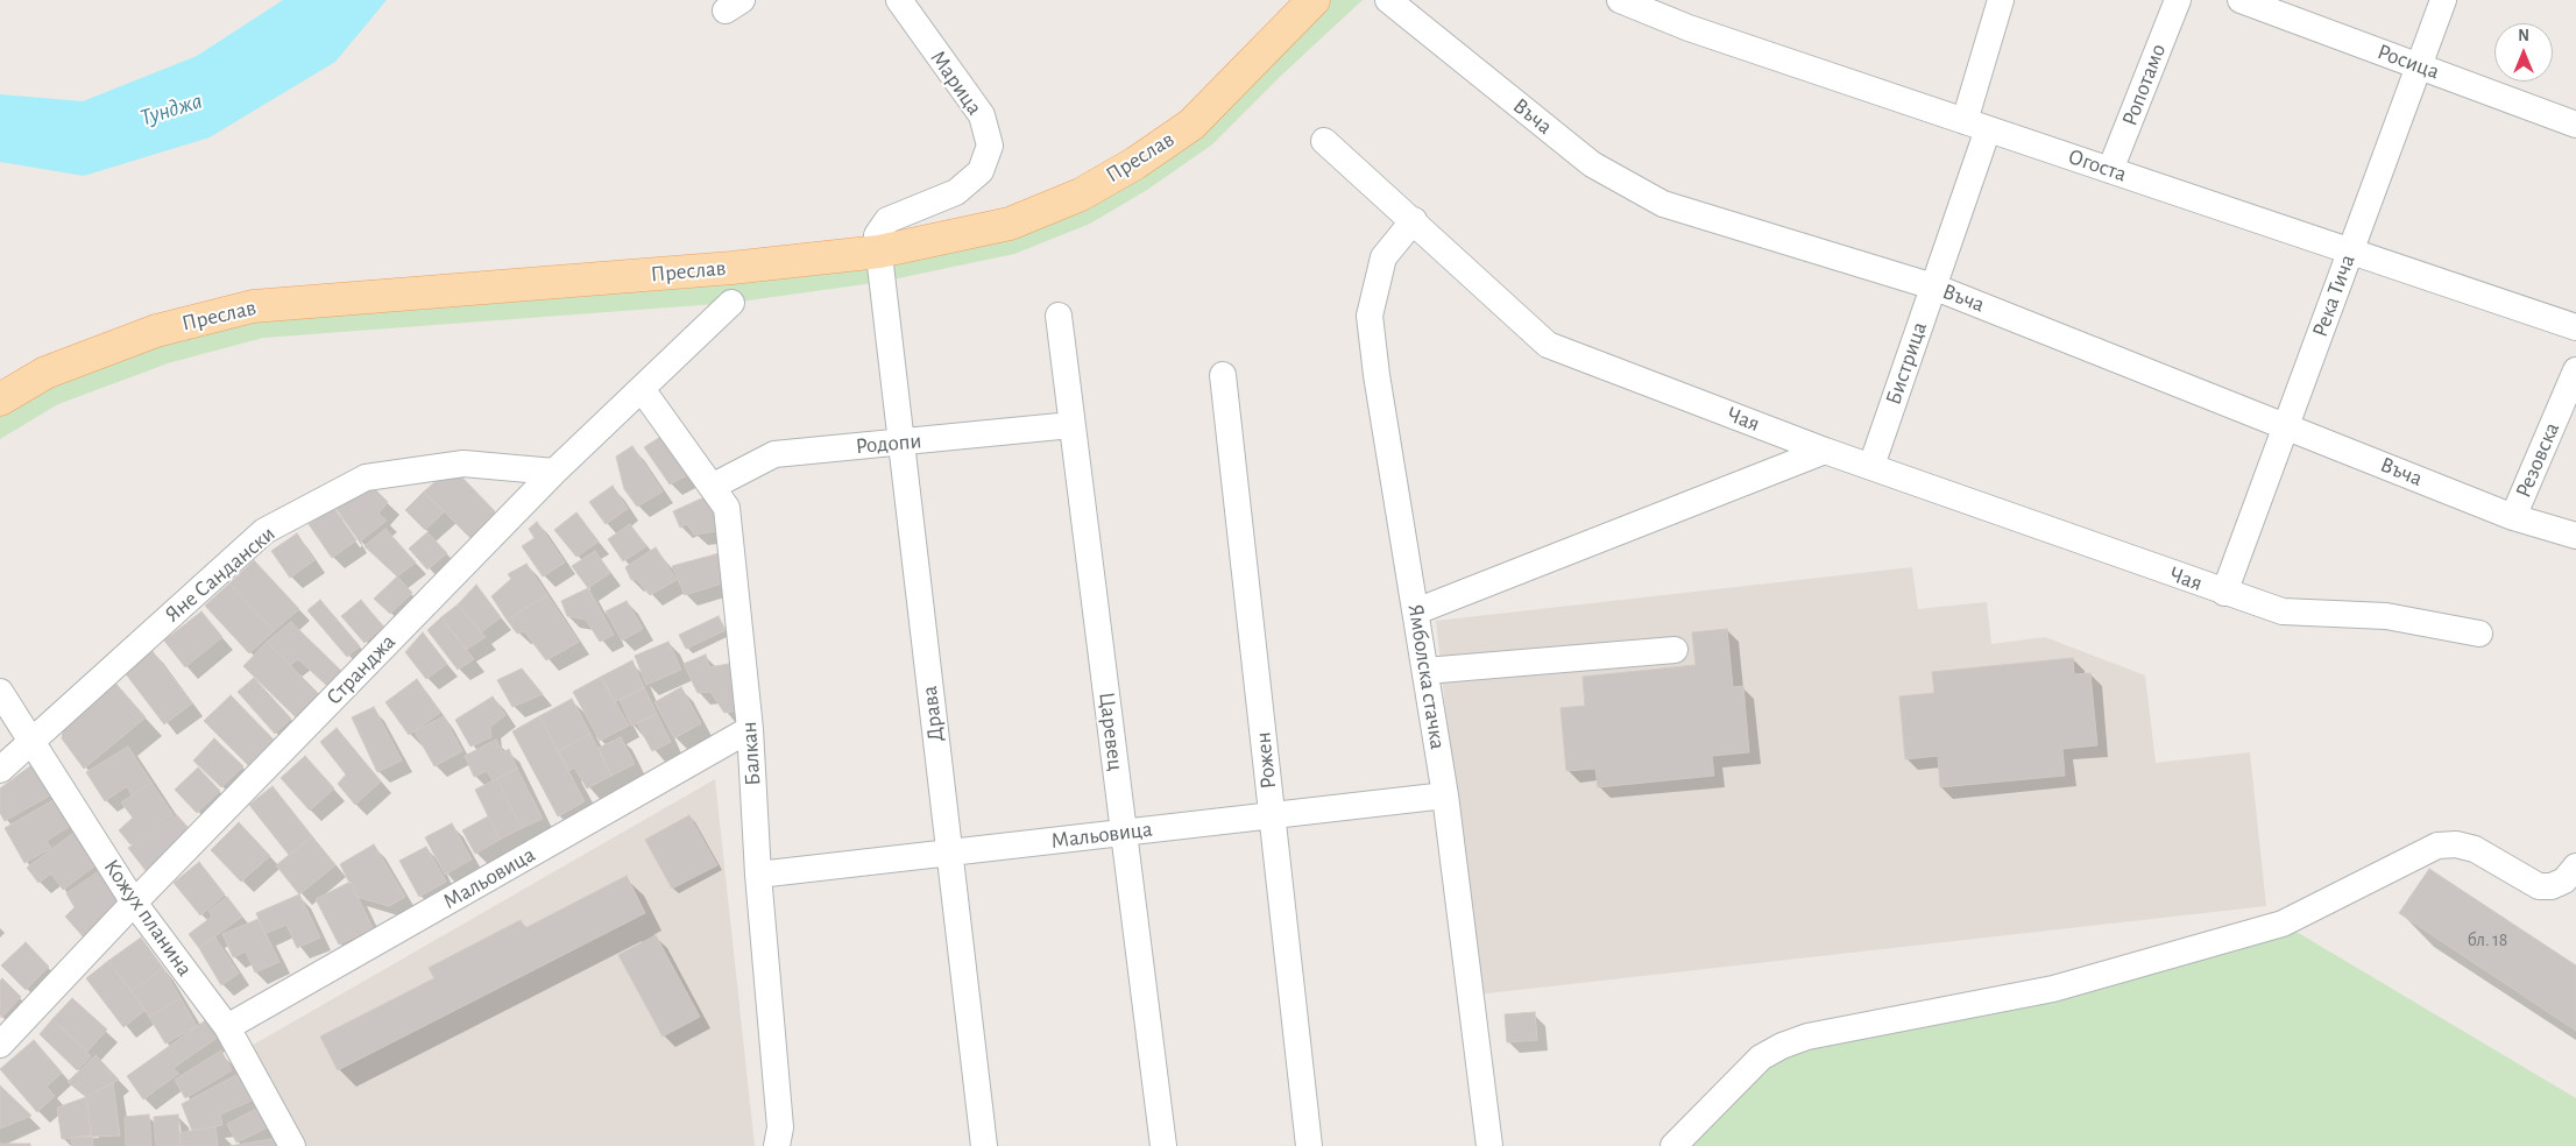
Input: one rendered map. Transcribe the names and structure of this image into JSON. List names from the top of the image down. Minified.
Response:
{"streets":{"main road":["Преслав"],"street":["Росица","Марица","Ропотамо","Въча","Огоста","Река Тича","Бистрица","Чая","Родопи","Резовска","Яне Сандански","Странджа","Ямболска стачка","Драва","Царевец","Балкан","Рожен","Мальовица","Кожух планина"]},"crossings":[["Росица","Река Тича"],["Марица","Преслав"],["Марица","Драва"],["Ропотамо","Огоста"],["Въча","Река Тича"],["Въча","Бистрица"],["Въча","Резовска"],["Преслав","Драва"],["Огоста","Река Тича"],["Огоста","Бистрица"],["Река Тича","Чая"],["Бистрица","Чая"],["Чая","Ямболска стачка"],["Родопи","Драва"],["Родопи","Царевец"],["Родопи","Балкан"],["Яне Сандански","Странджа"],["Яне Сандански","Кожух планина"],["Странджа","Балкан"],["Странджа","Кожух планина"],["Ямболска стачка","Мальовица"],["Драва","Мальовица"],["Царевец","Мальовица"],["Балкан","Мальовица"],["Рожен","Мальовица"],["Мальовица","Кожух планина"]],"water":["Тунджа"],"house_numbers":["бл. 18"],"north":"top"}
